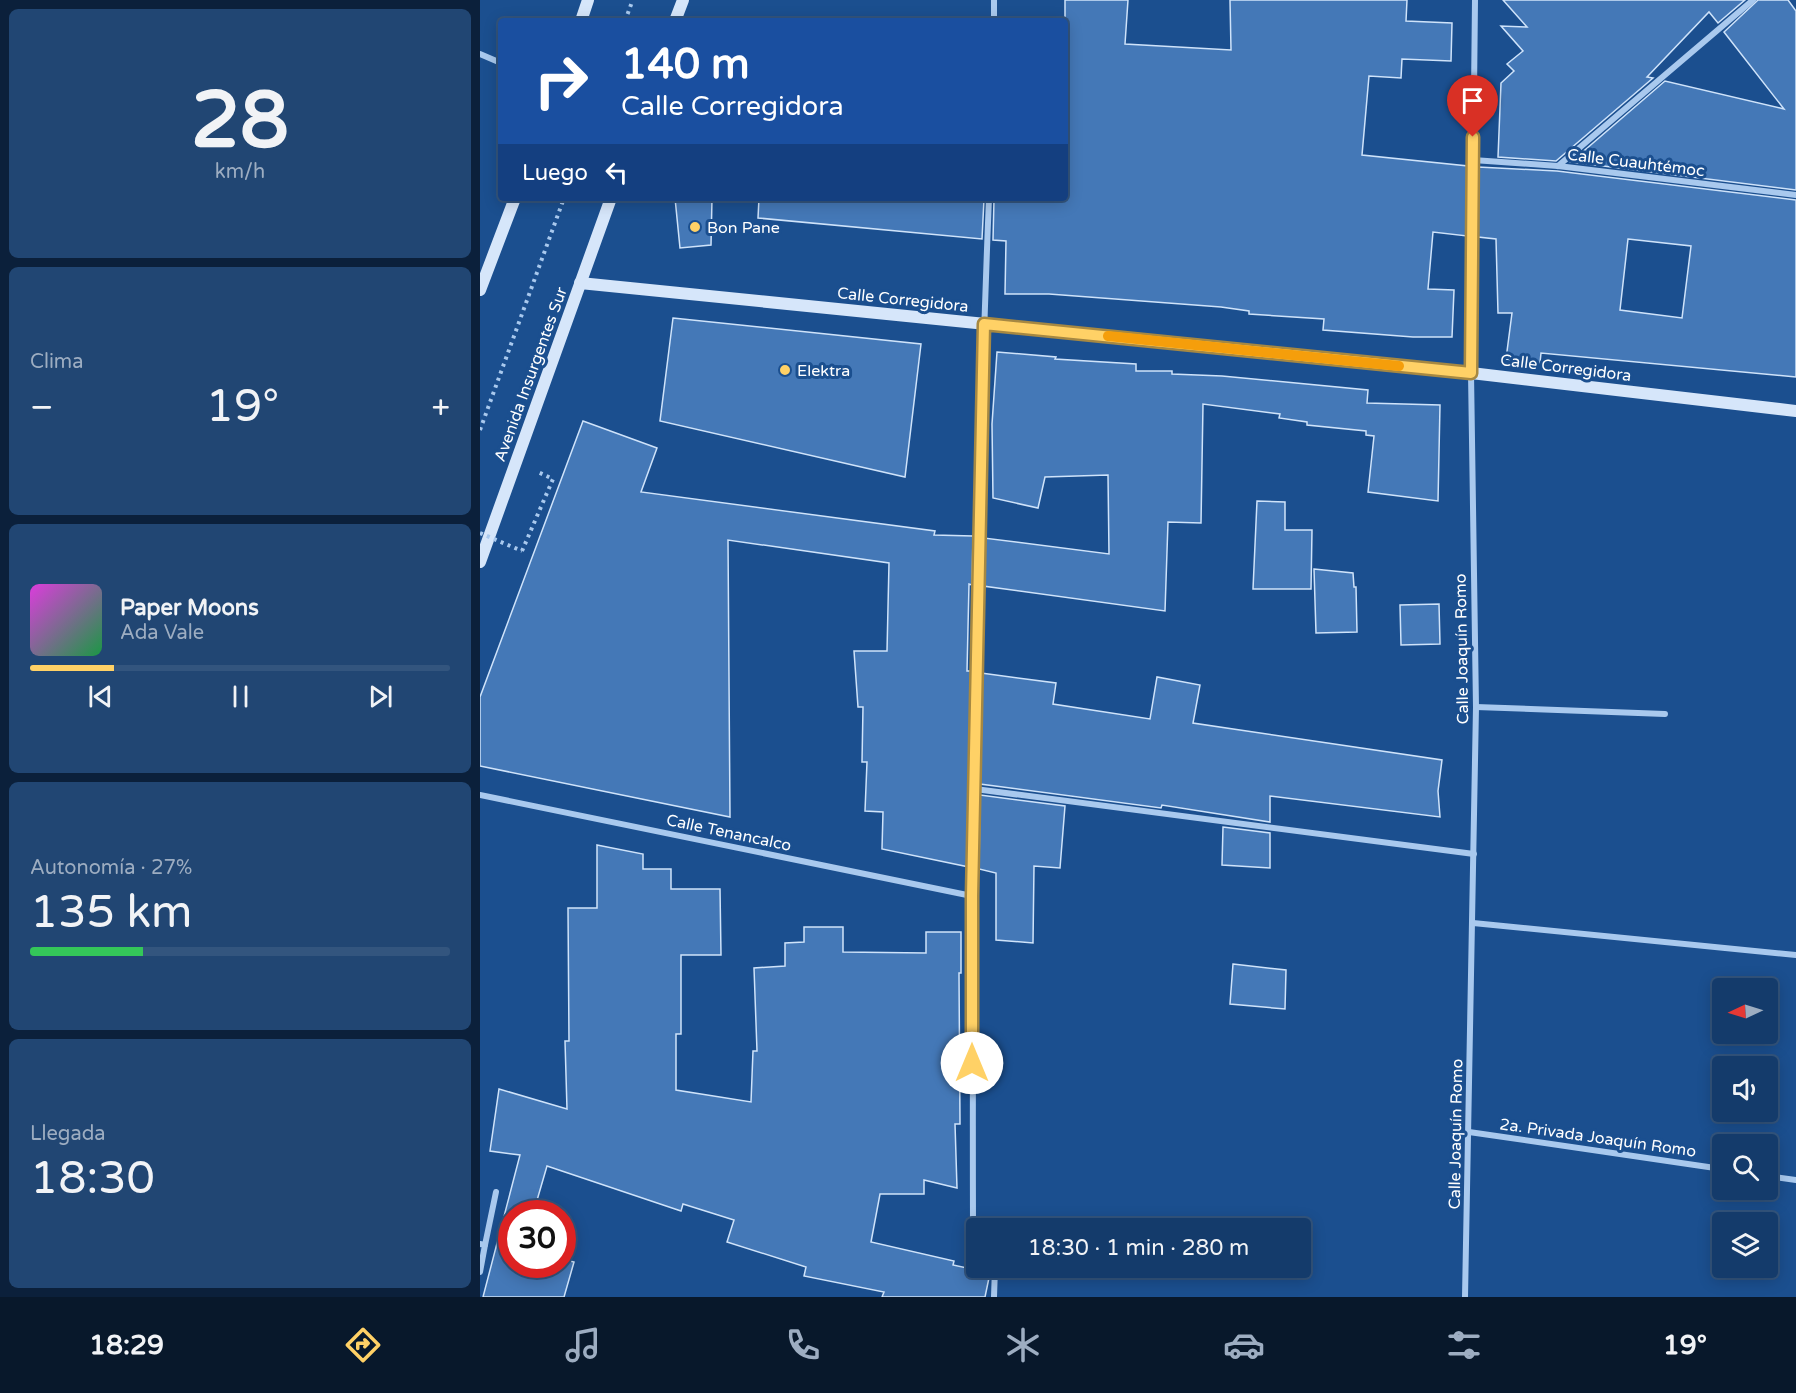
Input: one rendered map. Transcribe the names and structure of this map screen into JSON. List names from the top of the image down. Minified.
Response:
{"streets":{"street":["Calle Cuauhtémoc","Calle Corregidora","Avenida Insurgentes Sur","Calle Joaquín Romo","Calle Tenancalco","2a. Privada Joaquín Romo"]},"crossings":[["Calle Cuauhtémoc","Calle Joaquín Romo"],["Calle Corregidora","Avenida Insurgentes Sur"],["Calle Corregidora","Calle Joaquín Romo"],["Calle Joaquín Romo","2a. Privada Joaquín Romo"]],"places":["Bon Pane","Elektra"],"north":"left","page":{"tile":[["28","km/h"],"Clima",["Autonomía · 27%","135 km"],["Llegada","18:30"]],"turn":["140 m","Calle Corregidora"],"then":"Luego","heat":["−","19°","+"],"song":["Paper Moons","Ada Vale"],"limit":"30","trip":"18:30 · 1 min · 280 m","tabs":["18:29","19°"]}}
